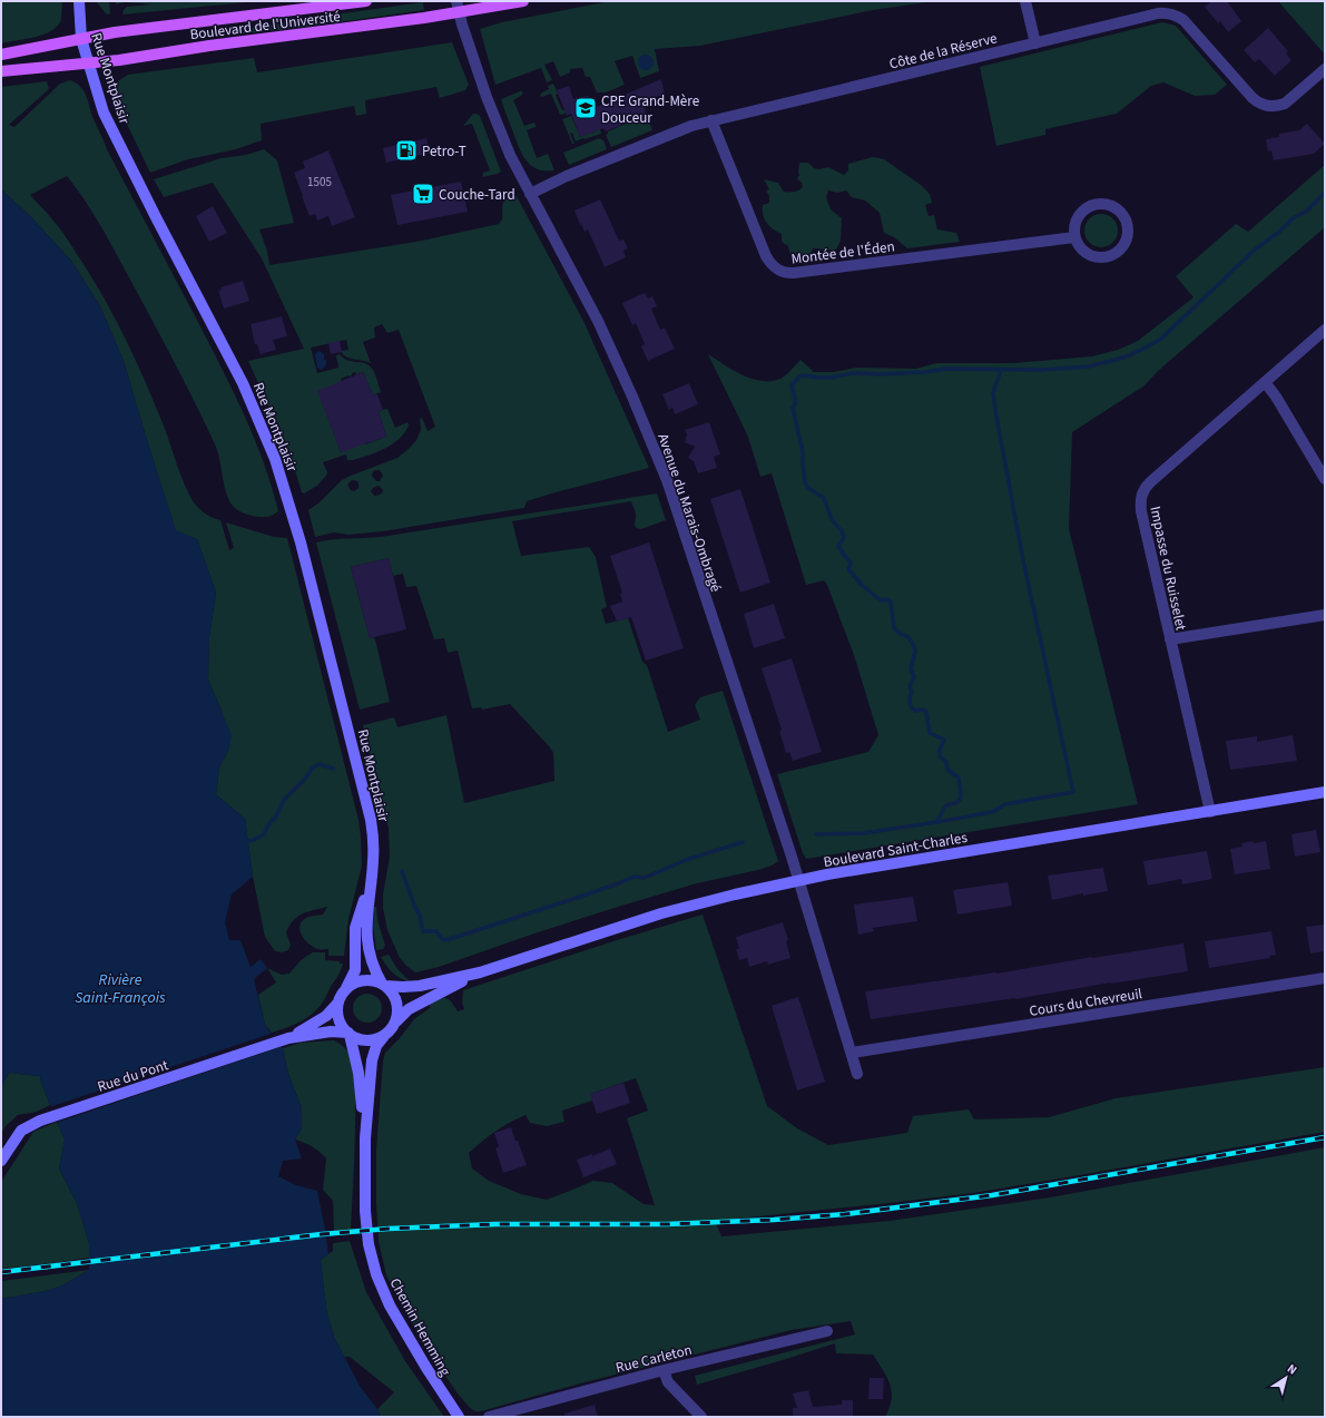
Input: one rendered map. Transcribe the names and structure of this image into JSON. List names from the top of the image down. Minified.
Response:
{"streets":{"main road":["Boulevard de l'Université"],"street":["Côte de la Réserve","Rue Montplaisir","Montée de l'Éden","Avenue du Marais-Ombragé","Impasse du Ruisselet","Boulevard Saint-Charles","Cours du Chevreuil","Rue du Pont","Chemin Hemming","Rue Carleton"]},"crossings":[["Boulevard de l'Université","Rue Montplaisir"],["Boulevard de l'Université","Avenue du Marais-Ombragé"],["Côte de la Réserve","Montée de l'Éden"],["Côte de la Réserve","Avenue du Marais-Ombragé"],["Rue Montplaisir","Boulevard Saint-Charles"],["Rue Montplaisir","Chemin Hemming"],["Avenue du Marais-Ombragé","Boulevard Saint-Charles"],["Avenue du Marais-Ombragé","Cours du Chevreuil"],["Impasse du Ruisselet","Boulevard Saint-Charles"],["Boulevard Saint-Charles","Chemin Hemming"]],"water":["Rivière Saint-François"],"places":{"school or university":["CPE Grand-Mère Douceur"],"fuel station":["Petro-T"],"supermarket":["Couche-Tard"]},"house_numbers":["1505"],"north":"top right"}
